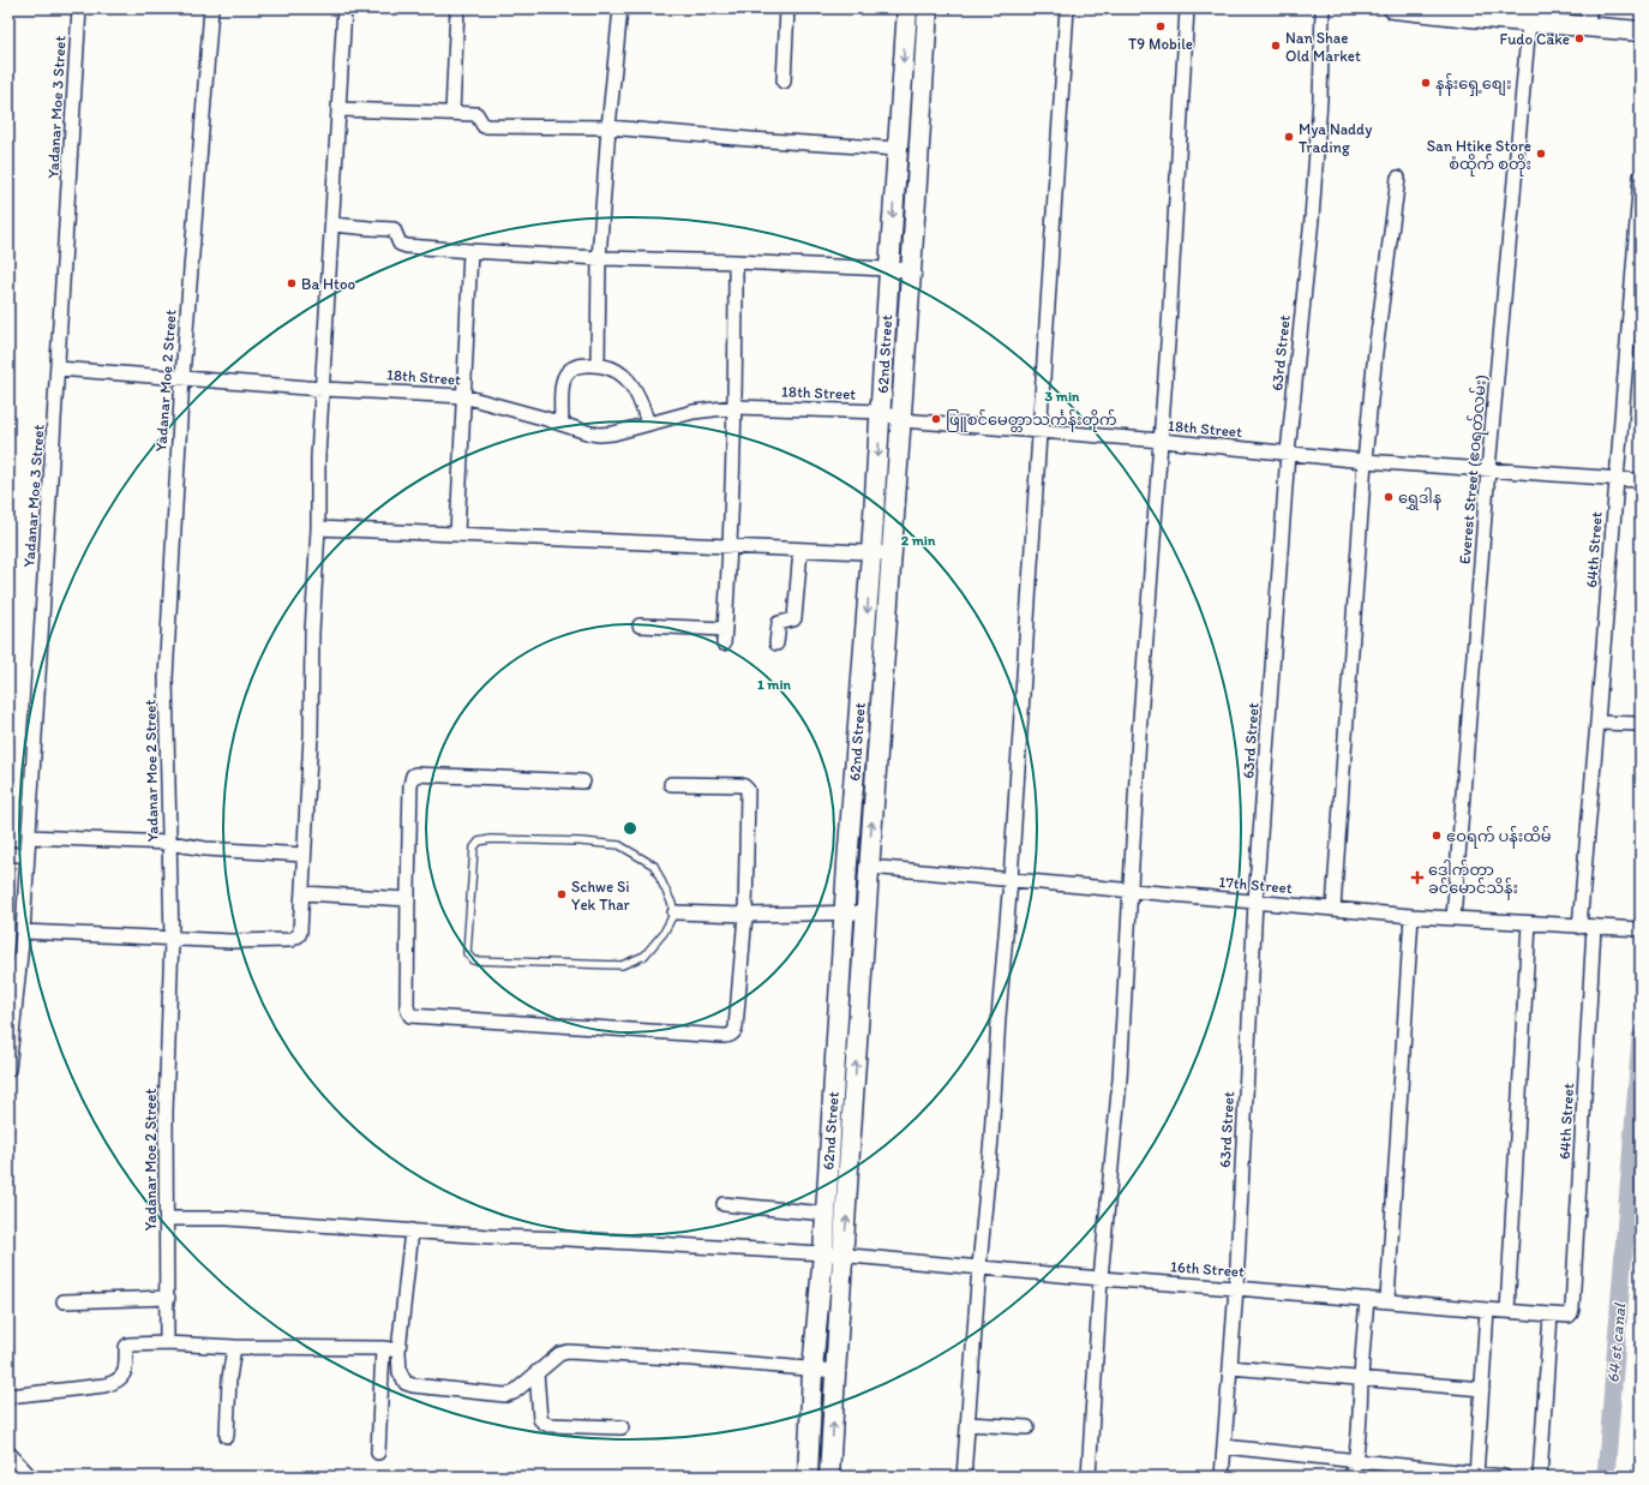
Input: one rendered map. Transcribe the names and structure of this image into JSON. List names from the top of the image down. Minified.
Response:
{"streets":{"main road":["62nd Street"],"street":["Yadanar Moe 3 Street","63rd Street","18th Street","Yadanar Moe 2 Street","Everest Street (ဧ၀ရတ်လမ်း)","64th Street","17th Street","16th Street"]},"crossings":[["Yadanar Moe 3 Street","18th Street"],["63rd Street","18th Street"],["63rd Street","17th Street"],["63rd Street","16th Street"],["62nd Street","18th Street"],["62nd Street","17th Street"],["62nd Street","16th Street"],["18th Street","Yadanar Moe 2 Street"],["18th Street","Everest Street (ဧ၀ရတ်လမ်း)"],["18th Street","64th Street"],["Yadanar Moe 2 Street","16th Street"],["Everest Street (ဧ၀ရတ်လမ်း)","17th Street"],["64th Street","17th Street"],["64th Street","16th Street"]],"water":["64 st canal"],"places":{"other":["T9 Mobile","Fudo Cake","Nan Shae Old Market","နန်းရှေ့စျေး","Mya Naddy Trading","San Htike Store စံထိုက် စတိုး","Ba Htoo","ဖြူစင်မေတ္တာသင်္ကန်းတိုက်","ရွှေဒါန","ဧဝရက် ပန်းထိမ်","Schwe Si Yek Thar"],"health":["ဒေါက်တာ ခင်မောင်သိန်း"]},"rings":["3 min","2 min","1 min"]}
